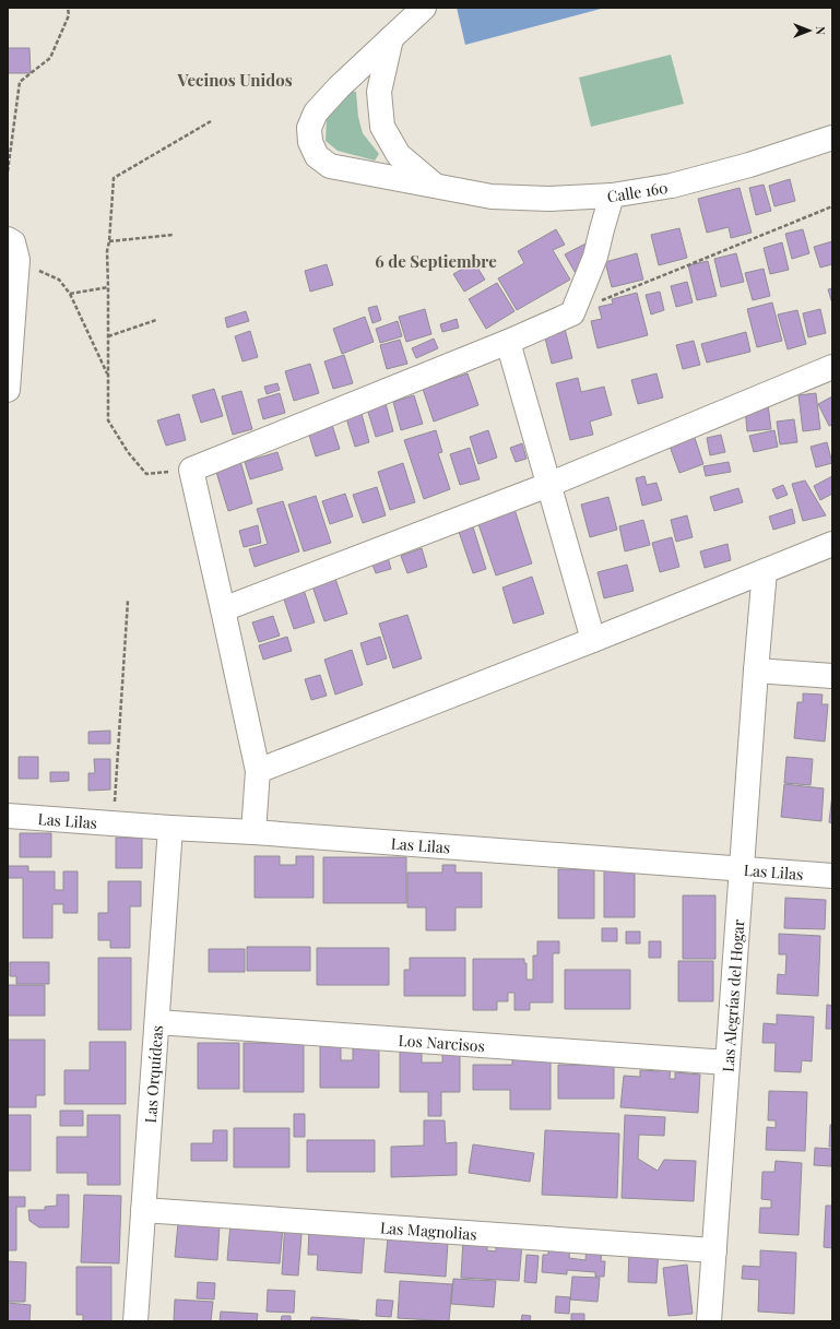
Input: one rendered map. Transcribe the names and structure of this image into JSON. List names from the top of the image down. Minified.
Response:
{"streets":{"street":["Calle 160","Las Lilas","Las Alegrías del Hogar","Los Narcisos","Las Orquídeas","Las Magnolias"]},"crossings":[["Las Lilas","Las Alegrías del Hogar"],["Las Lilas","Las Orquídeas"],["Las Alegrías del Hogar","Los Narcisos"],["Las Alegrías del Hogar","Las Magnolias"],["Los Narcisos","Las Orquídeas"],["Las Orquídeas","Las Magnolias"]],"districts":["Vecinos Unidos","6 de Septiembre"],"north":"right"}
